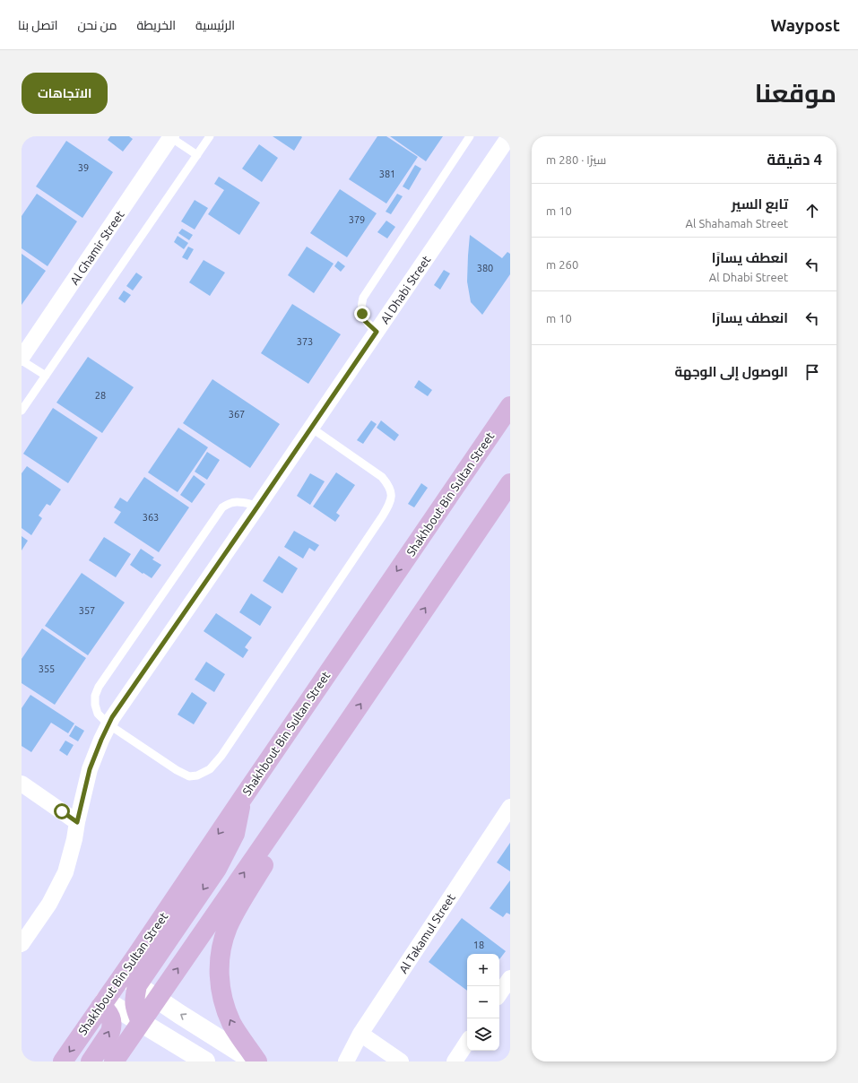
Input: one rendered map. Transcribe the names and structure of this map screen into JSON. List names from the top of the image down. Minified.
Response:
{"streets":{"main road":["Shakhbout Bin Sultan Street"],"street":["Al Ghamir Street","Al Dhabi Street","Al Takamul Street"]},"house_numbers":["39","381","379","380","373","28","367","363","357","355","18"],"page":{"header":"Waypost","nav":["الرئيسية","الخريطة","من نحن","اتصل بنا"],"title":"موقعنا","buttons":"الاتجاهات","heading":["4 دقيقة","سيرًا · 280 m"],"list":[["تابع السير","Al Shahamah Street","10 m"],["انعطف يسارًا","Al Dhabi Street","260 m"],["انعطف يسارًا","10 m"],"الوصول إلى الوجهة"],"map_buttons":["+","−"]}}
